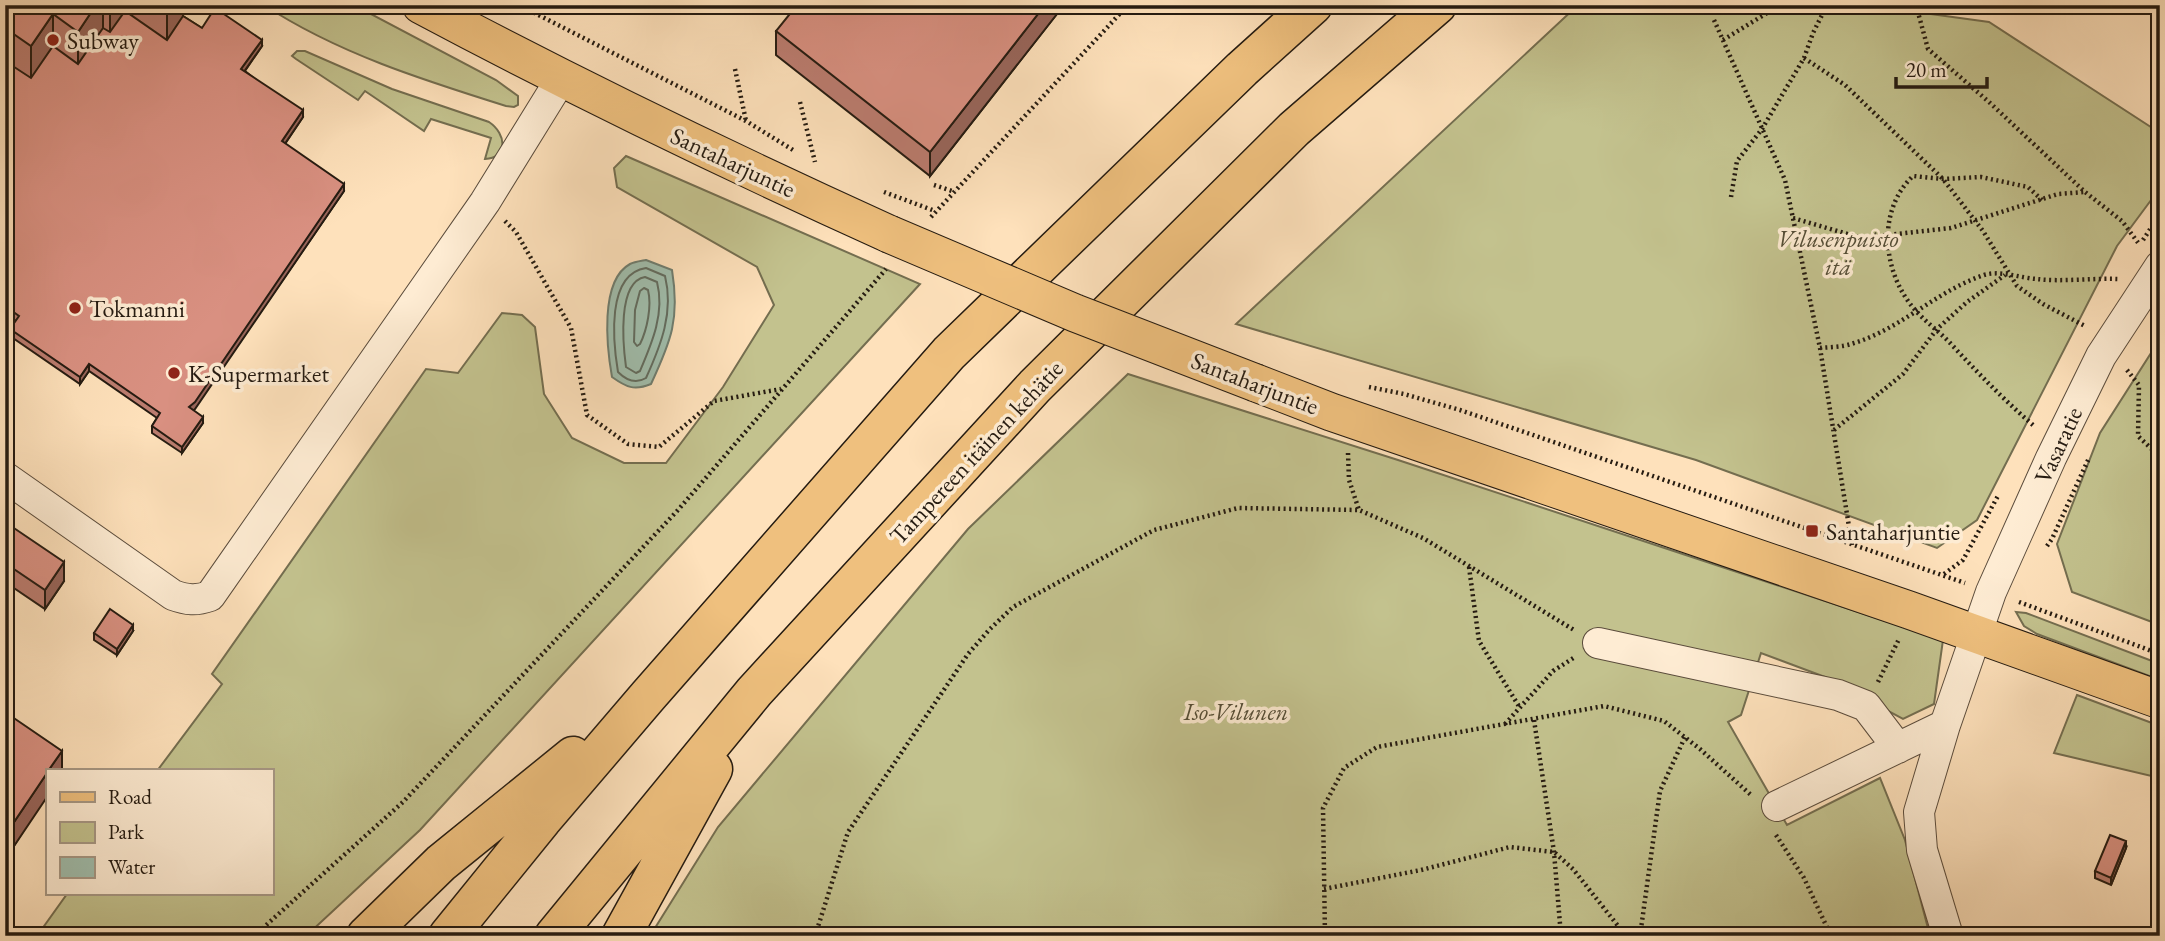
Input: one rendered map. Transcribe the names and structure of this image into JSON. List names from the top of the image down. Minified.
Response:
{"streets":{"highway":["Tampereen itäinen kehätie"],"main road":["Santaharjuntie"],"street":["Vasaratie"]},"crossings":[["Santaharjuntie","Vasaratie"]],"parks":["Vilusenpuisto itä","Iso-Vilunen"],"places":{"other":["Subway","Tokmanni","K-Supermarket"],"transit":["Santaharjuntie"]},"legend":["Road","Park","Water"],"scale_bar":"20 m"}
